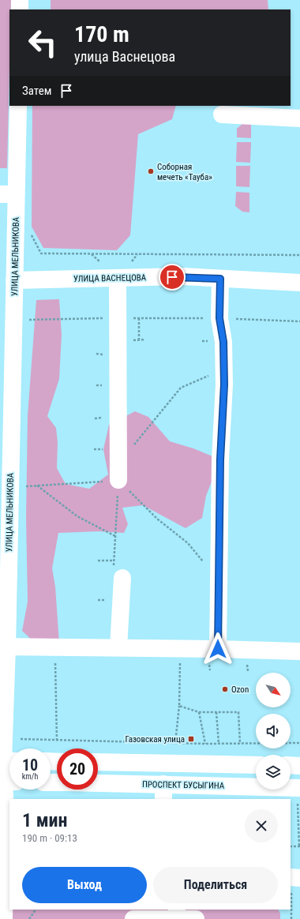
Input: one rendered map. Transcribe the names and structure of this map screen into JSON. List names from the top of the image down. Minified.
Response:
{"streets":{"street":["УЛИЦА МЕЛЬНИКОВА","УЛИЦА ВАСНЕЦОВА","ПРОСПЕКТ БУСЫГИНА"]},"crossings":[["УЛИЦА МЕЛЬНИКОВА","УЛИЦА ВАСНЕЦОВА"]],"places":{"other":["Соборная мечеть «Тауба»","Ozon"],"transit":["Газовская улица"]},"north":"bottom right","page":{"turn":["170 m","улица Васнецова"],"then":"Затем","speed":"10 km/h","limit":"20","heading":["1 мин","190 m · 09:13"],"buttons":["Выход","Поделиться"]}}
